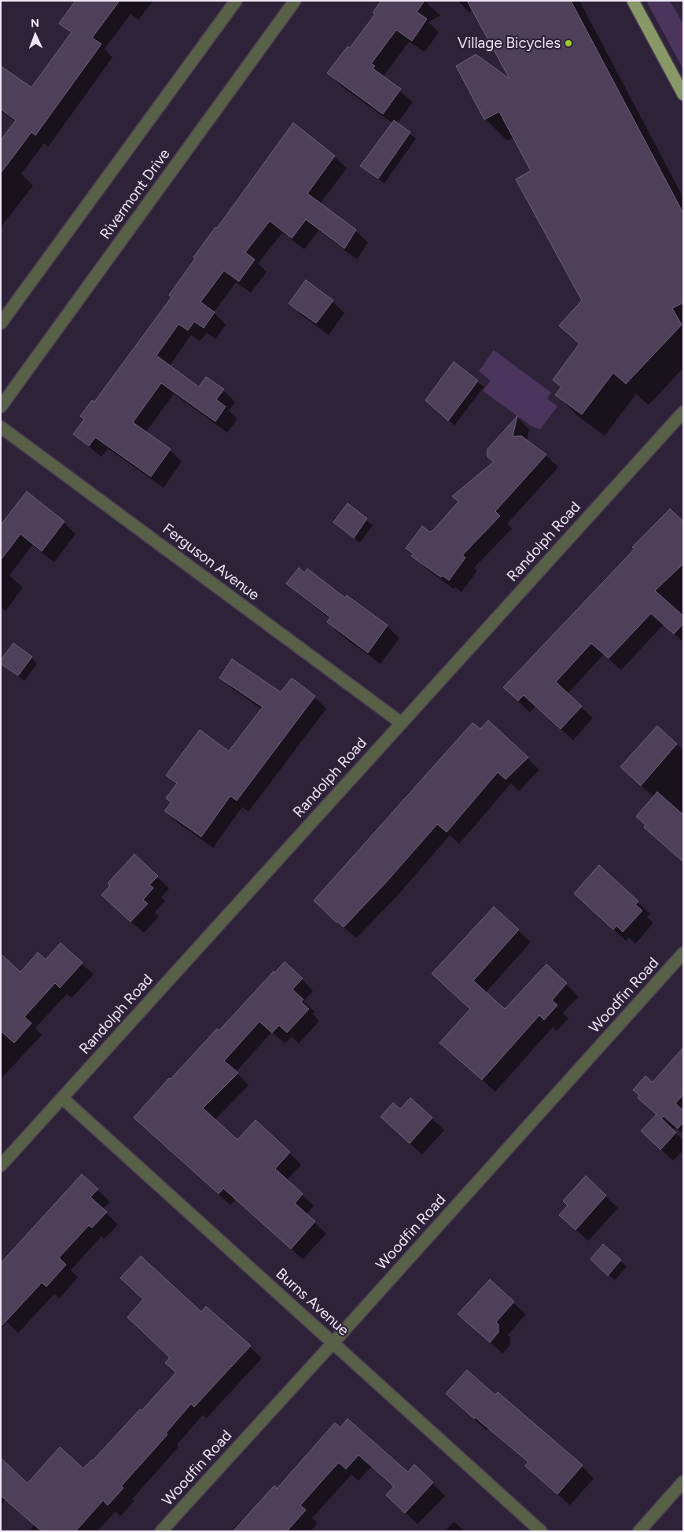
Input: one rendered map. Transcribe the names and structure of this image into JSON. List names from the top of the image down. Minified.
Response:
{"streets":{"street":["Rivermont Drive","Randolph Road","Ferguson Avenue","Woodfin Road","Burns Avenue"]},"crossings":[["Randolph Road","Ferguson Avenue"],["Randolph Road","Burns Avenue"],["Woodfin Road","Burns Avenue"]],"places":["Village Bicycles"],"north":"top"}
